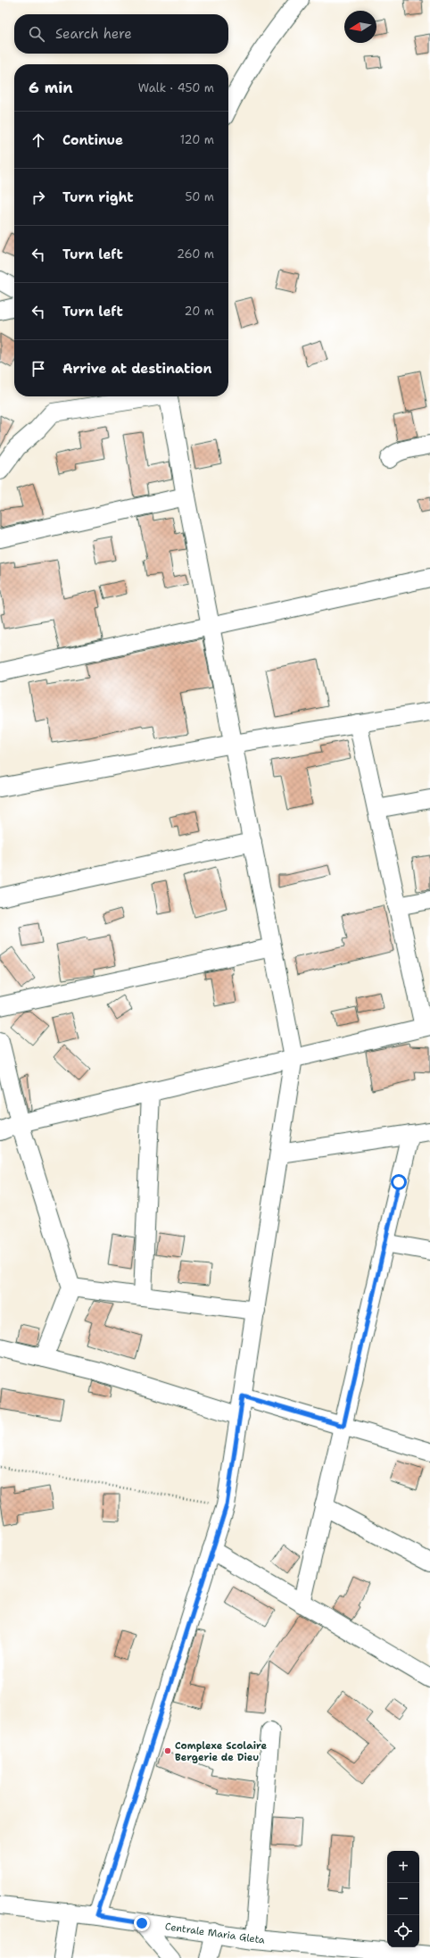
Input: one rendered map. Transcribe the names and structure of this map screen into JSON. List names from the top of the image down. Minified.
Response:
{"streets":{"street":["Centrale Maria Gleta"]},"places":["Complexe Scolaire Bergerie de Dieu"],"north":"left","page":{"search":"Search here","heading":["6 min","Walk · 450 m"],"list":[["Continue","120 m"],["Turn right","50 m"],["Turn left","260 m"],["Turn left","20 m"],"Arrive at destination"],"map_buttons":["+","−"]}}
